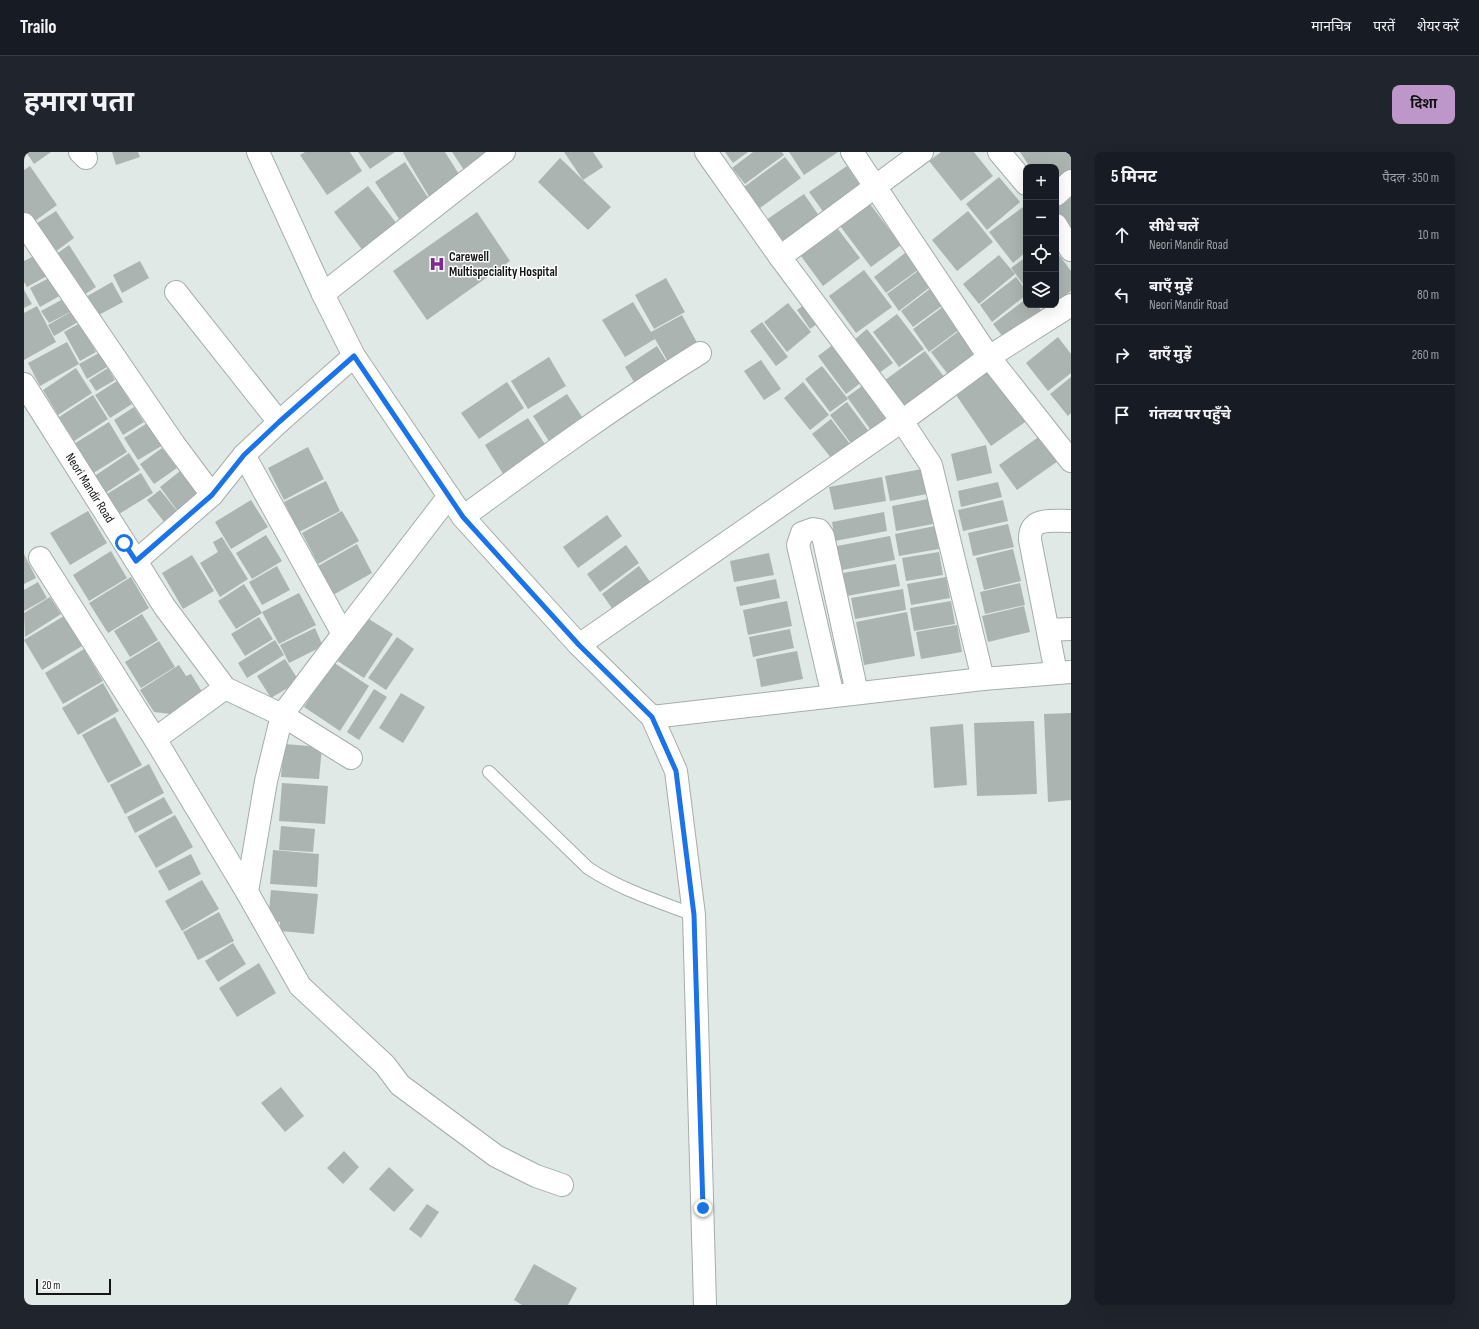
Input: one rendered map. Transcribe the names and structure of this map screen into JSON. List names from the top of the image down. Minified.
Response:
{"streets":{"street":["Neori Mandir Road"]},"places":{"hospital":["Carewell Multispeciality Hospital"]},"scale_bar":"20 m","page":{"header":"Trailo","nav":["मानचित्र","परतें","शेयर करें"],"buttons":"दिशा","title":"हमारा पता","heading":["5 मिनट","पैदल · 350 m"],"map_buttons":["+","−"],"list":[["सीधे चलें","Neori Mandir Road","10 m"],["बाएँ मुड़ें","Neori Mandir Road","80 m"],["दाएँ मुड़ें","260 m"],"गंतव्य पर पहुँचे"],"scale":"20 m"}}
